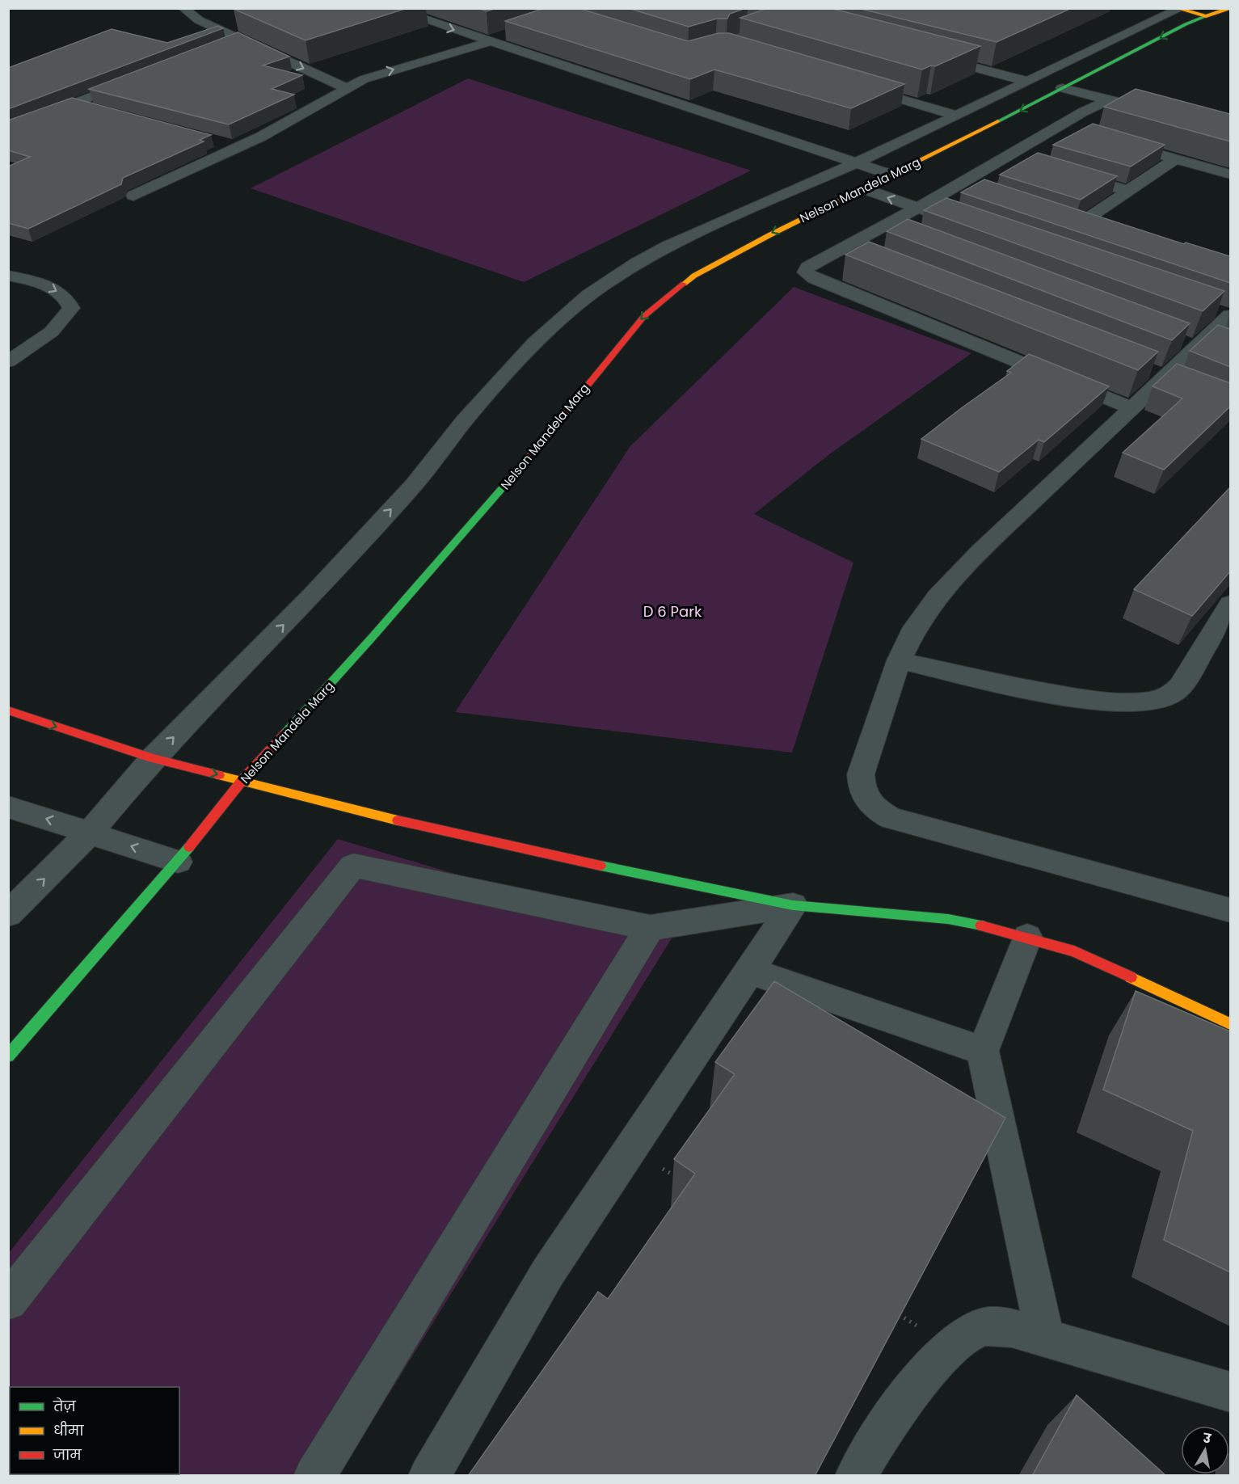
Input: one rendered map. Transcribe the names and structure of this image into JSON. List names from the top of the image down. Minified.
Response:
{"streets":{"street":["Nelson Mandela Marg"]},"parks":["D 6 Park"],"legend":["तेज़","धीमा","जाम"],"north":"top"}
